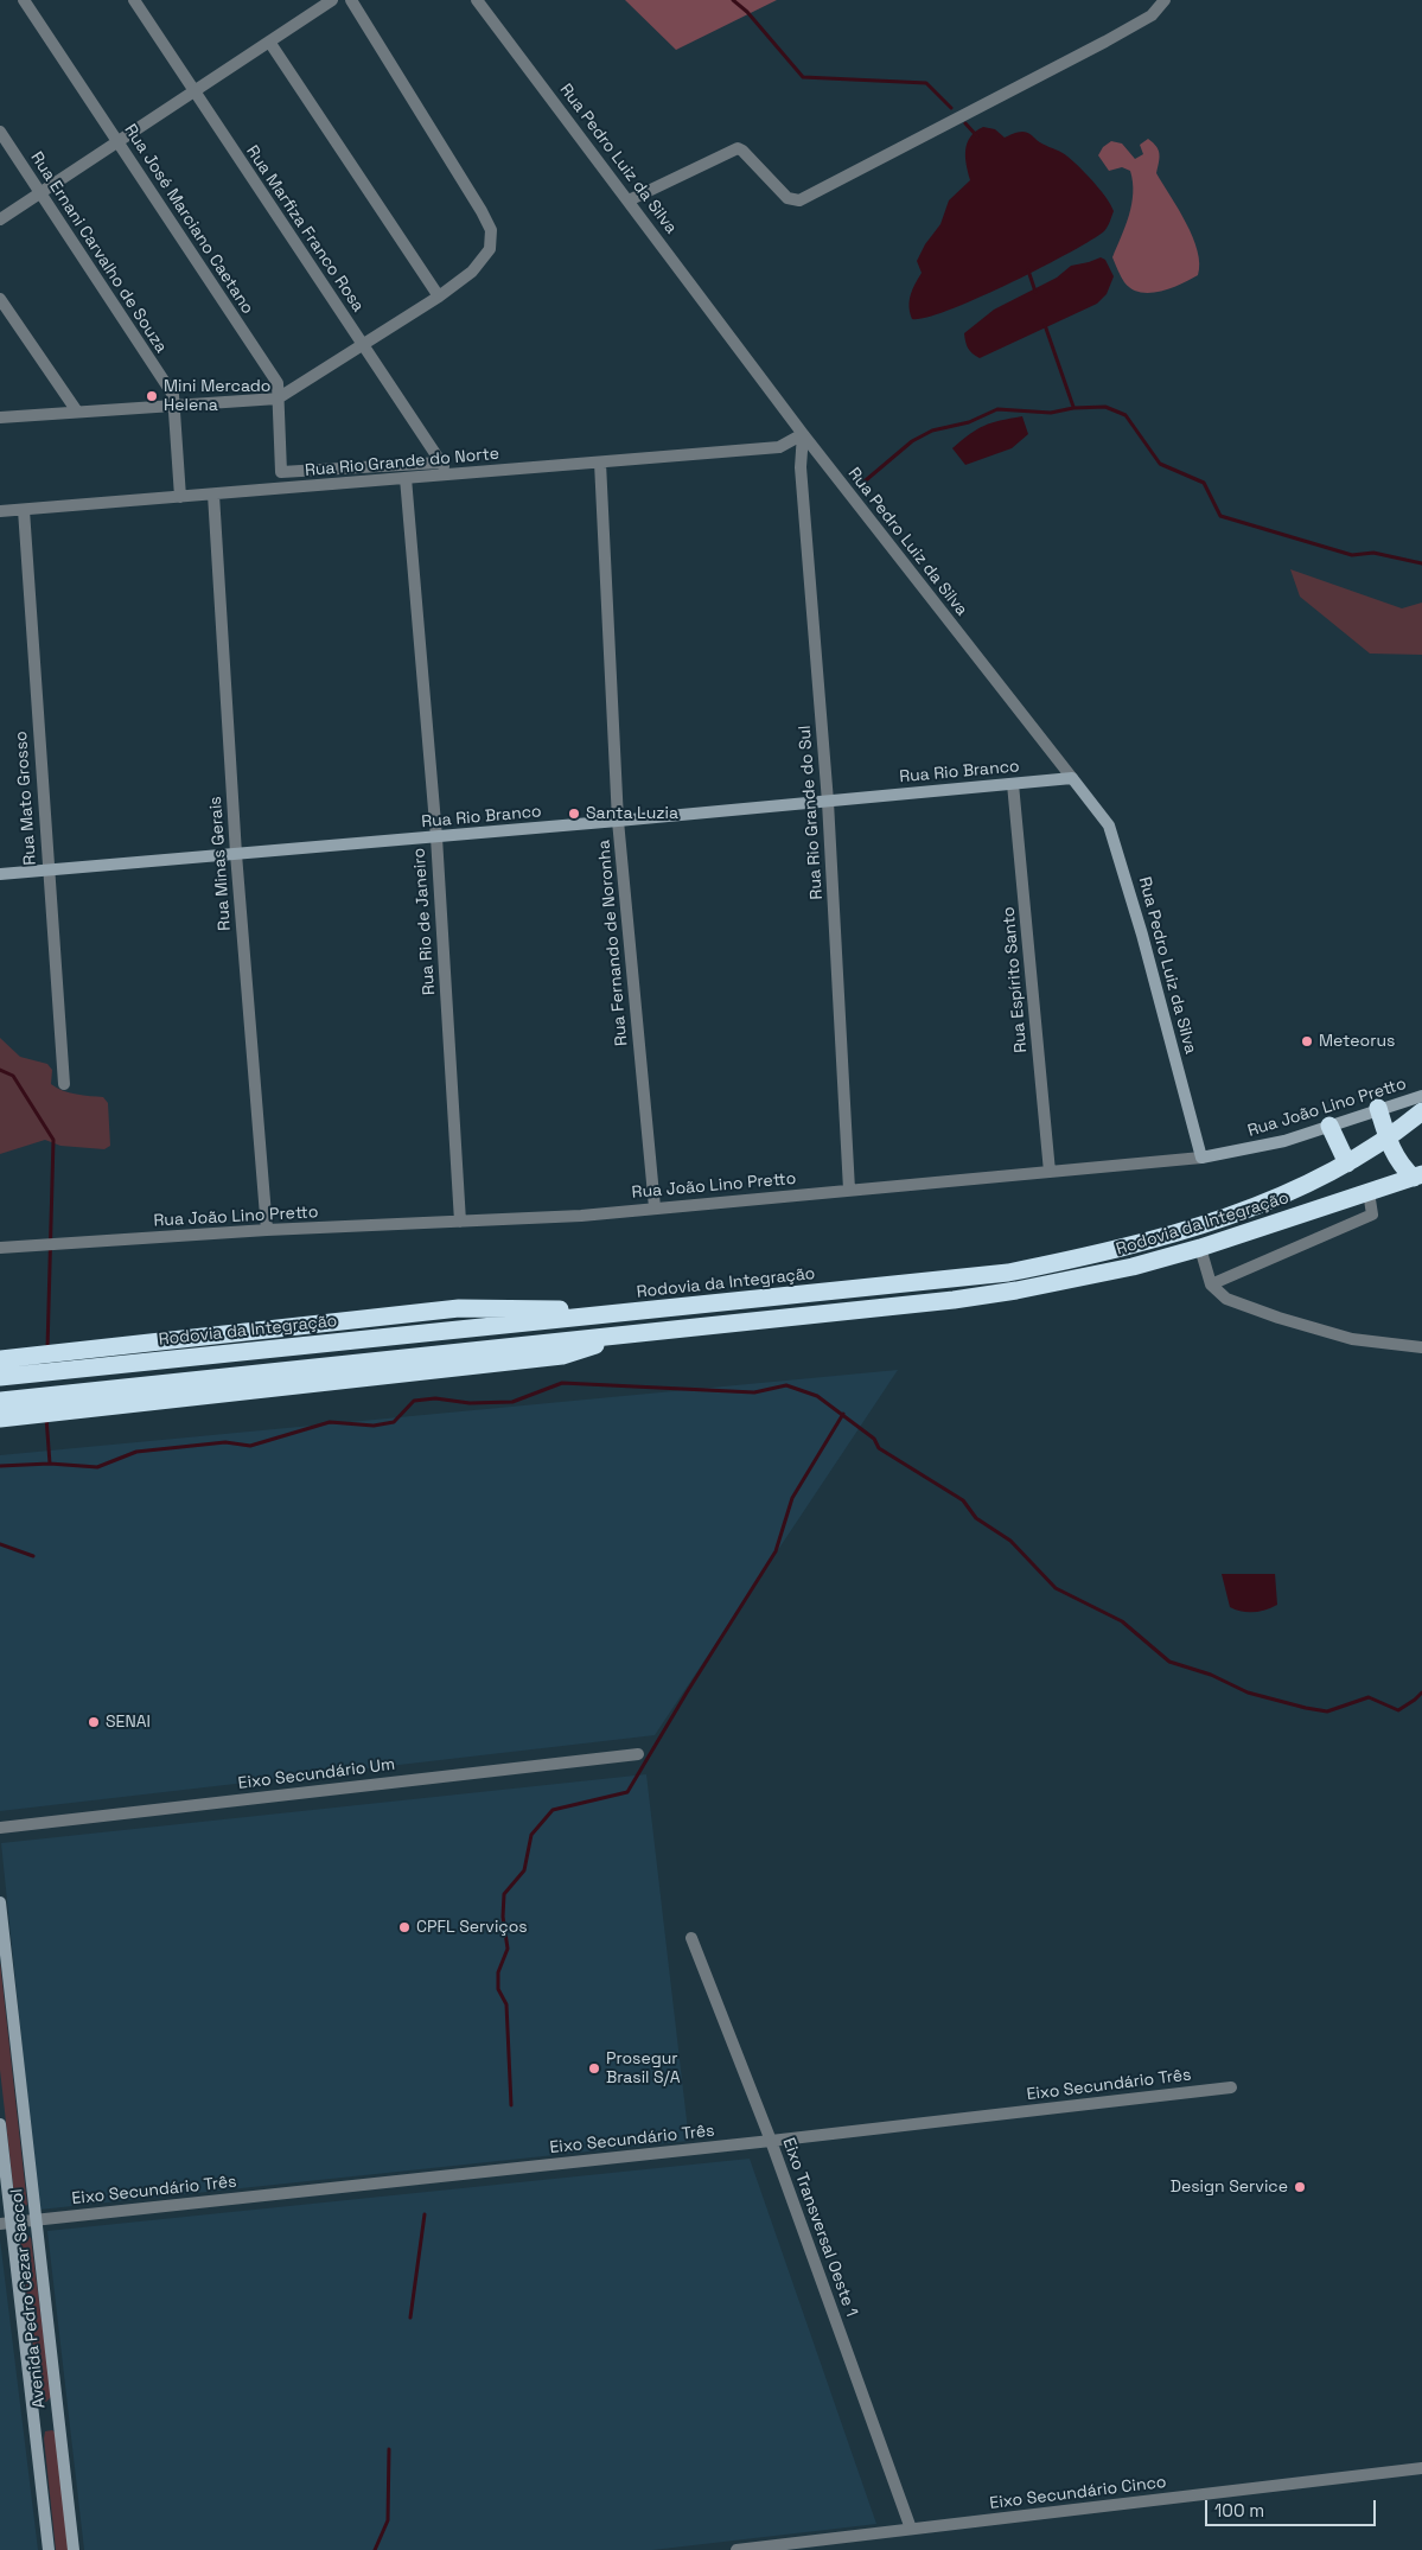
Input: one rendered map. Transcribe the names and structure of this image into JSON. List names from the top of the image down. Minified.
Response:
{"streets":{"highway":["Rodovia da Integração"],"street":["Rua Pedro Luiz da Silva","Rua José Marciano Caetano","Rua Marfiza Franco Rosa","Rua Ernani Carvalho de Souza","Rua Rio Grande do Norte","Rua Rio Branco","Rua Mato Grosso","Rua Rio Grande do Sul","Rua Minas Gerais","Rua Rio de Janeiro","Rua Fernando de Noronha","Rua Espírito Santo","Rua João Lino Pretto","Eixo Secundário Um","Eixo Secundário Três","Eixo Transversal Oeste 1","Avenida Pedro Cezar Saccol","Eixo Secundário Cinco"]},"crossings":[["Rua Pedro Luiz da Silva","Rua Rio Grande do Norte"],["Rua Pedro Luiz da Silva","Rua Rio Branco"],["Rua Pedro Luiz da Silva","Rua Rio Grande do Sul"],["Rua Pedro Luiz da Silva","Rua João Lino Pretto"],["Rua José Marciano Caetano","Rua Marfiza Franco Rosa"],["Rua Marfiza Franco Rosa","Rua Rio Grande do Norte"],["Rua Ernani Carvalho de Souza","Rua Rio Grande do Norte"],["Rua Rio Grande do Norte","Rua Mato Grosso"],["Rua Rio Grande do Norte","Rua Rio Grande do Sul"],["Rua Rio Grande do Norte","Rua Minas Gerais"],["Rua Rio Grande do Norte","Rua Rio de Janeiro"],["Rua Rio Grande do Norte","Rua Fernando de Noronha"],["Rua Rio Branco","Rua Mato Grosso"],["Rua Rio Branco","Rua Rio Grande do Sul"],["Rua Rio Branco","Rua Minas Gerais"],["Rua Rio Branco","Rua Rio de Janeiro"],["Rua Rio Branco","Rua Fernando de Noronha"],["Rua Rio Branco","Rua Espírito Santo"],["Rua Rio Grande do Sul","Rua João Lino Pretto"],["Rua Minas Gerais","Rua João Lino Pretto"],["Rua Rio de Janeiro","Rua João Lino Pretto"],["Rua Fernando de Noronha","Rua João Lino Pretto"],["Rua Espírito Santo","Rua João Lino Pretto"],["Eixo Secundário Três","Eixo Transversal Oeste 1"],["Eixo Secundário Três","Avenida Pedro Cezar Saccol"],["Eixo Transversal Oeste 1","Eixo Secundário Cinco"]],"places":["Mini Mercado Helena","Santa Luzia","Meteorus","SENAI","CPFL Serviços","Prosegur Brasil S/A","Design Service"],"scale_bar":"100 m"}
